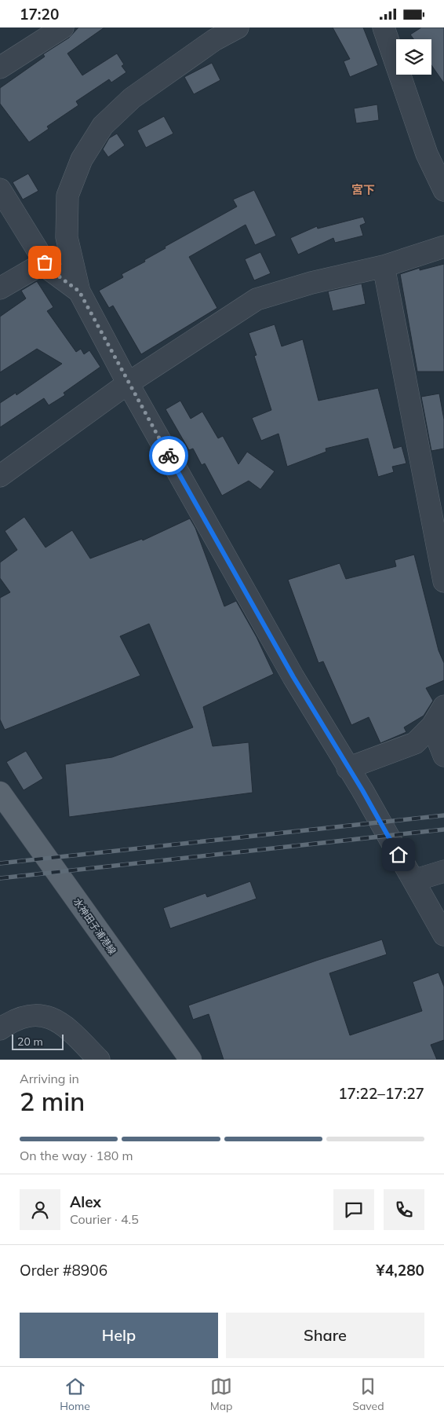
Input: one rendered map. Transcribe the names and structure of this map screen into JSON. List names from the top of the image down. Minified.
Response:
{"streets":{"main road":["水神田子浦港線"]},"districts":["宮下"],"scale_bar":"20 m","page":{"status":"17:20","scale":"20 m","heading":["2 min","Arriving in","17:22–17:27"],"panel":["Alex","Courier · 4.5","Order #8906","¥4,280"],"bar":"On the way · 180 m","buttons":["Help","Share"],"tabs":["Home","Map","Saved"]}}
